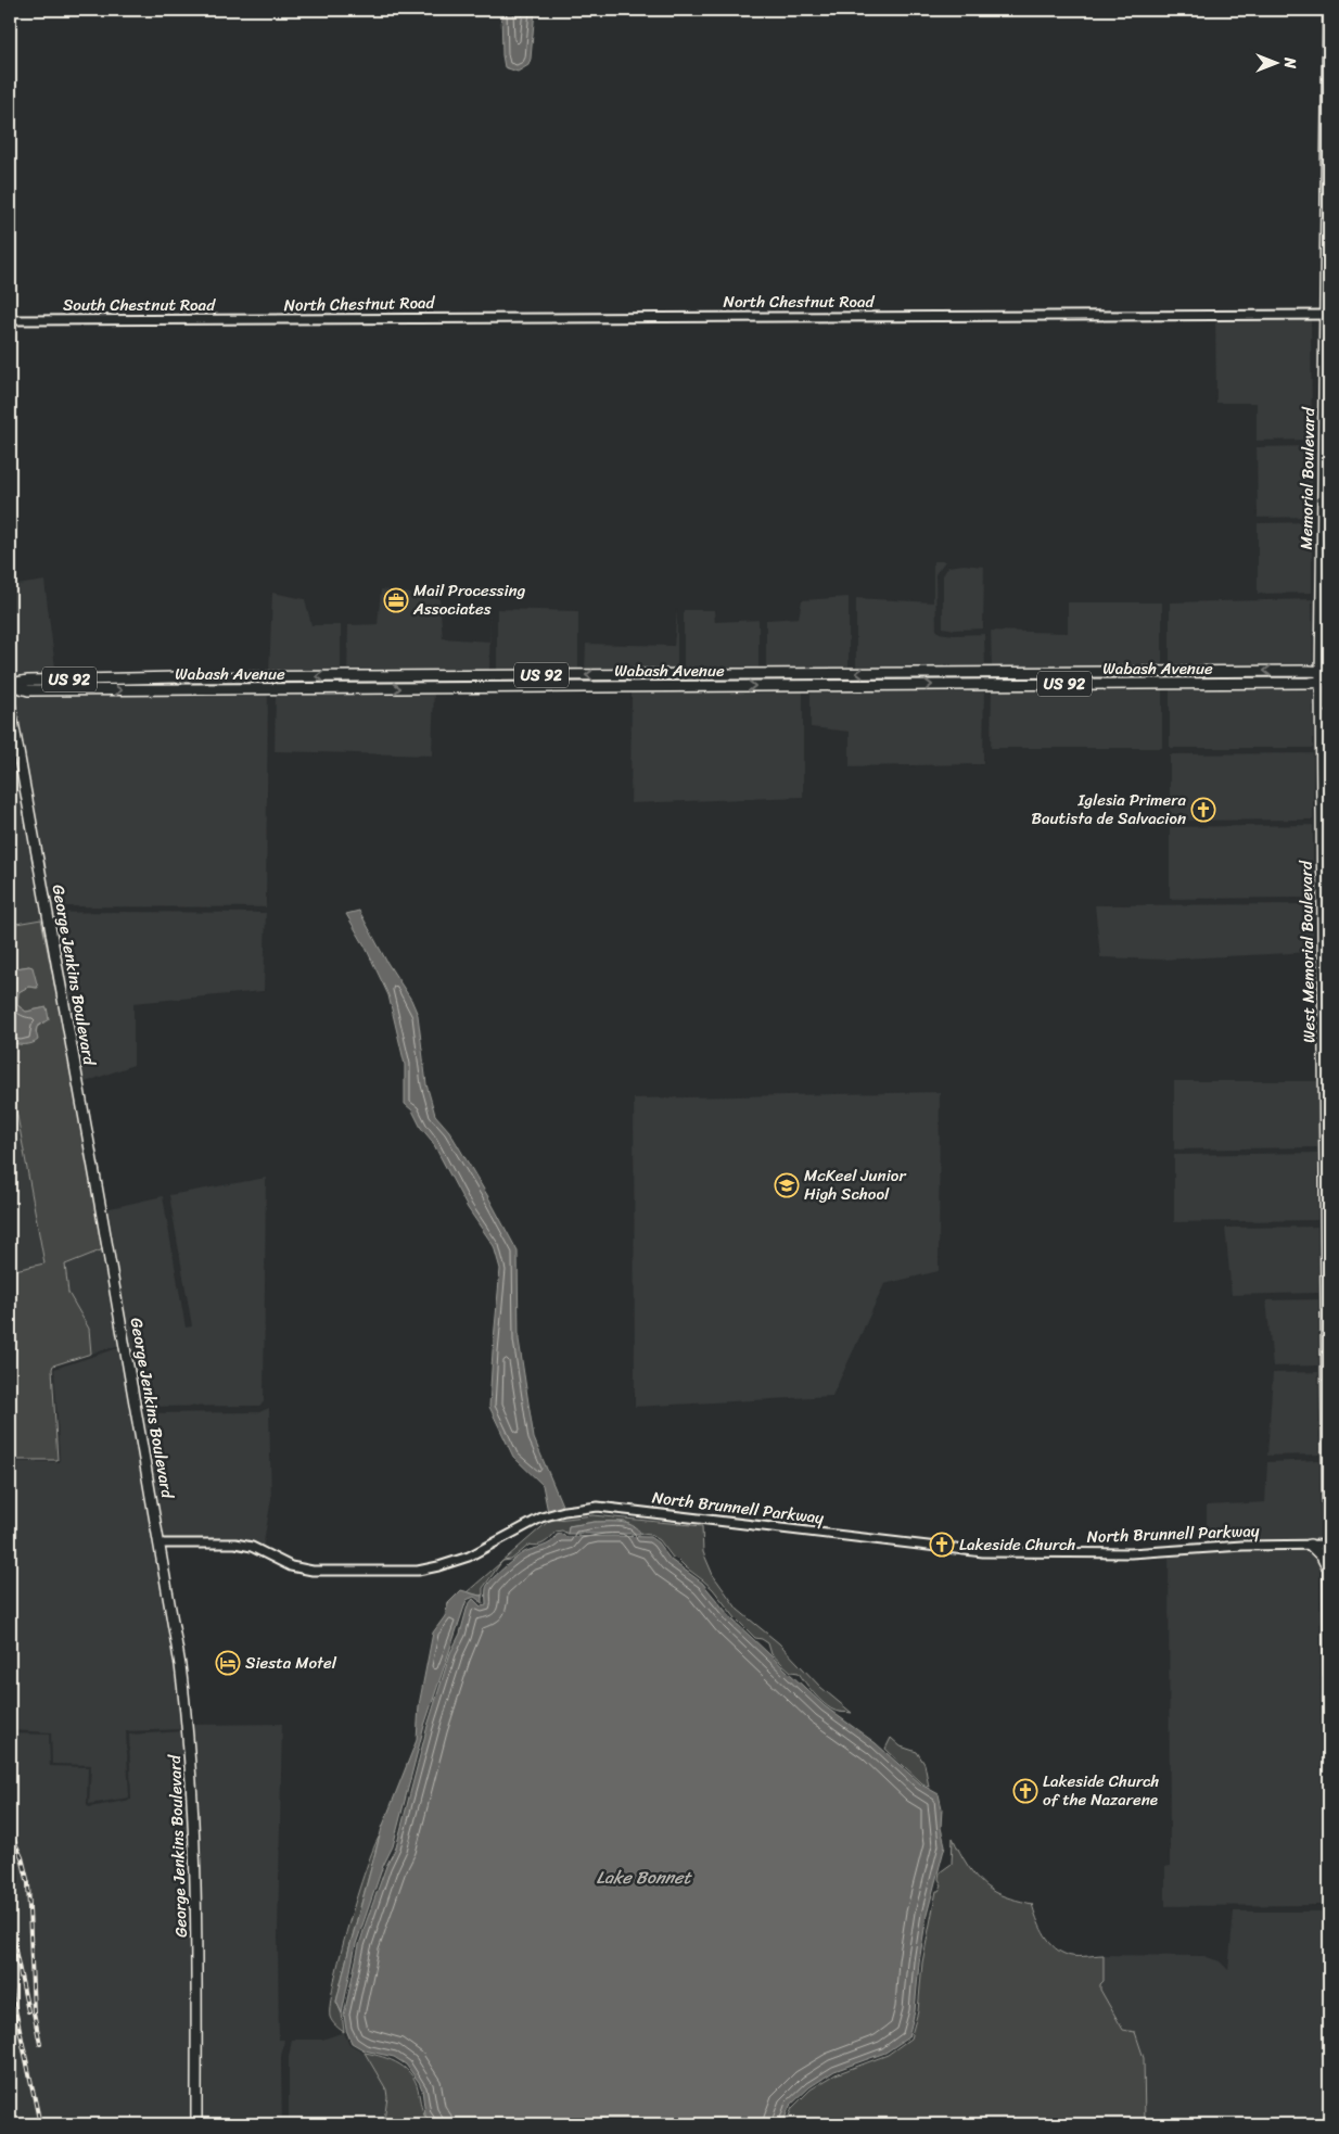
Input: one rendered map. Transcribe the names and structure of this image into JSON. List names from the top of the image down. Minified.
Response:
{"streets":{"main road":["Memorial Boulevard","Wabash Avenue","US 92","West Memorial Boulevard","George Jenkins Boulevard"],"street":["North Chestnut Road","South Chestnut Road","North Brunnell Parkway"]},"crossings":[["North Chestnut Road","South Chestnut Road"],["North Chestnut Road","Memorial Boulevard"],["Memorial Boulevard","Wabash Avenue"],["Memorial Boulevard","West Memorial Boulevard"],["West Memorial Boulevard","North Brunnell Parkway"],["George Jenkins Boulevard","North Brunnell Parkway"]],"water":["Lake Bonnet"],"places":{"office":["Mail Processing Associates"],"church":["Iglesia Primera Bautista de Salvacion","Lakeside Church","Lakeside Church of the Nazarene"],"school or university":["McKeel Junior High School"],"hotel":["Siesta Motel"]},"north":"right"}
